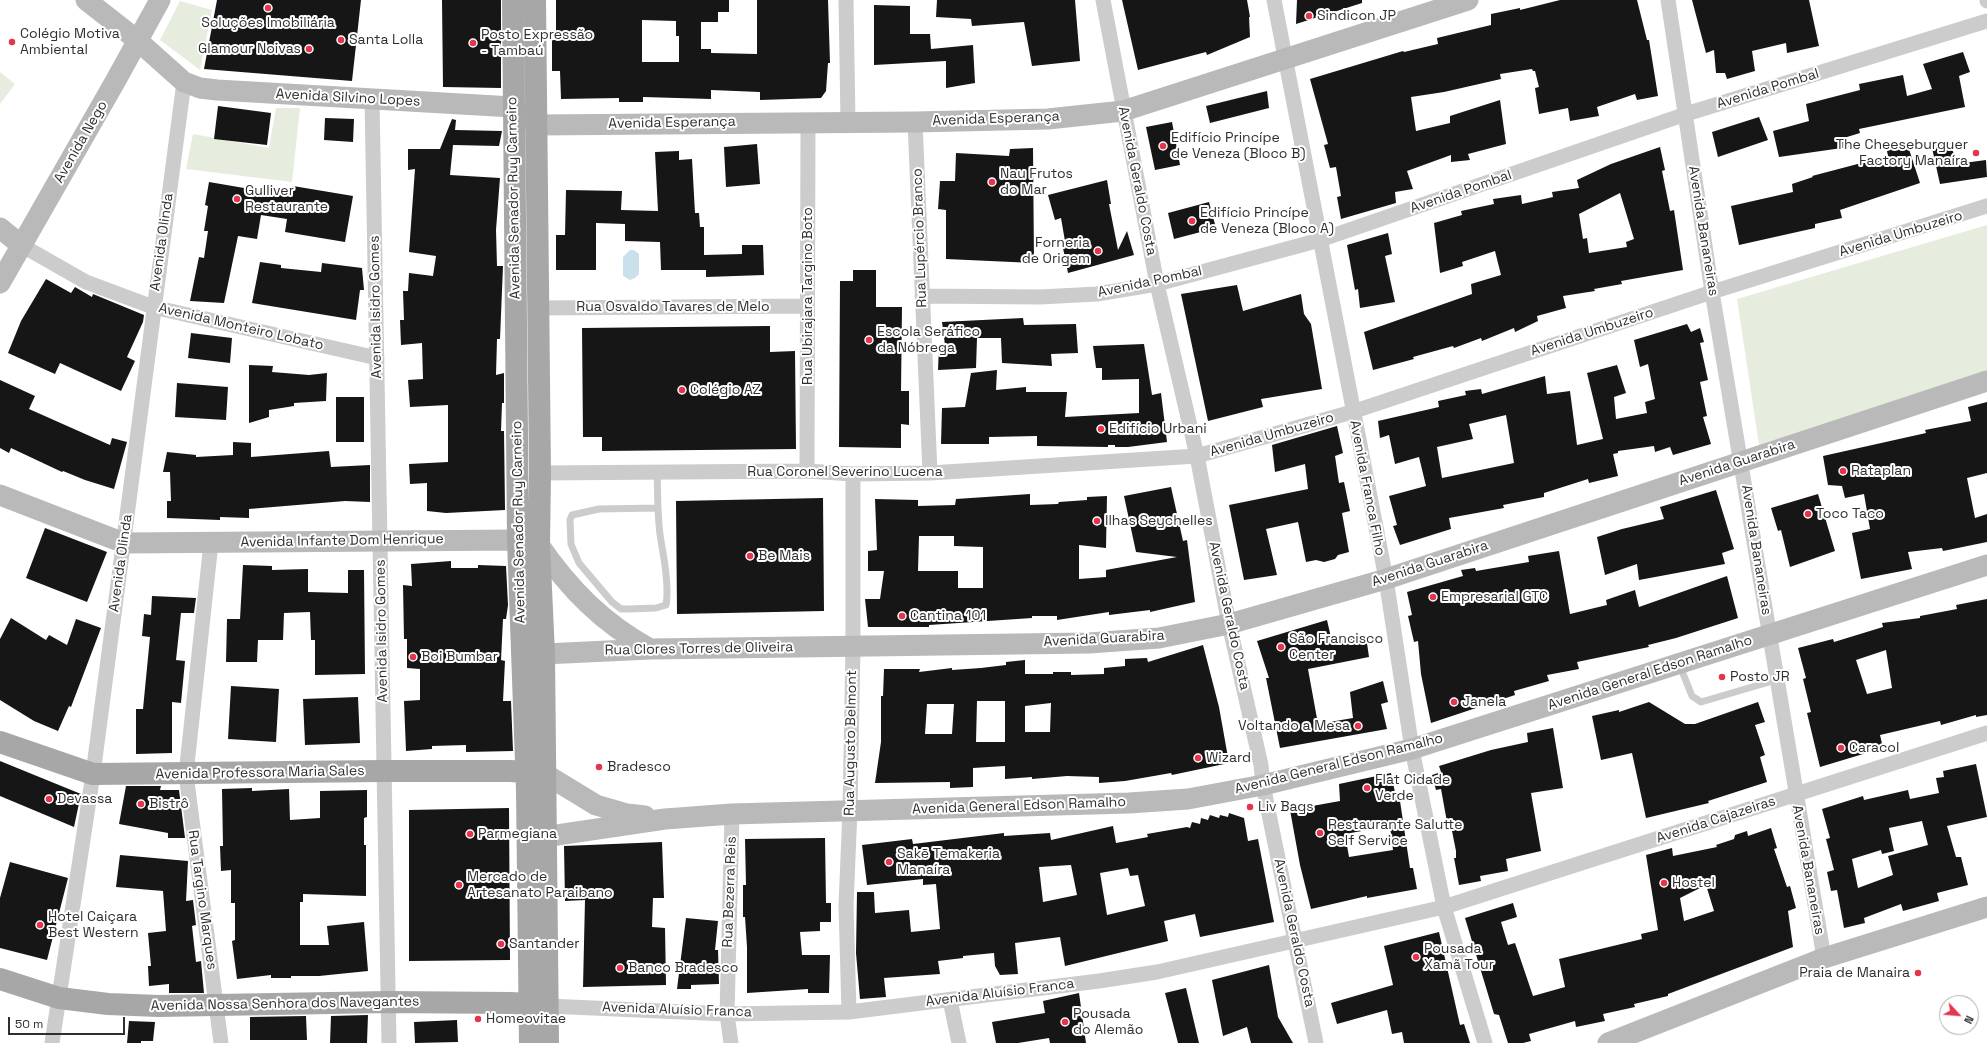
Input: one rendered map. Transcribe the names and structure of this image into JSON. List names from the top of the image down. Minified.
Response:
{"streets":{"main road":["Avenida Silvino Lopes","Avenida Esperança","Avenida Nego","Avenida Senador Ruy Carneiro","Avenida Guarabira","Avenida Infante Dom Henrique","Rua Clores Torres de Oliveira","Avenida General Edson Ramalho","Avenida Professora Maria Sales","Avenida Nossa Senhora dos Navegantes"],"street":["Avenida Pombal","Avenida Geraldo Costa","Avenida Bananeiras","Avenida Umbuzeiro","Rua Lupércio Branco","Avenida Olinda","Rua Ubirajara Targino Boto","Avenida Isidro Gomes","Rua Osvaldo Tavares de Melo","Avenida Monteiro Lobato","Rua Coronel Severino Lucena","Avenida Franca Filho","Rua Augusto Belmont","Avenida Cajazeiras","Rua Bezerra Reis","Rua Targino Marques","Avenida Aluísio Franca"]},"crossings":[["Avenida Pombal","Avenida Geraldo Costa"],["Avenida Pombal","Avenida Bananeiras"],["Avenida Pombal","Rua Lupércio Branco"],["Avenida Pombal","Avenida Franca Filho"],["Avenida Silvino Lopes","Avenida Senador Ruy Carneiro"],["Avenida Silvino Lopes","Avenida Olinda"],["Avenida Silvino Lopes","Avenida Isidro Gomes"],["Avenida Esperança","Avenida Geraldo Costa"],["Avenida Esperança","Avenida Senador Ruy Carneiro"],["Avenida Esperança","Rua Lupércio Branco"],["Avenida Esperança","Rua Ubirajara Targino Boto"],["Avenida Esperança","Avenida Franca Filho"],["Avenida Nego","Avenida Monteiro Lobato"],["Avenida Geraldo Costa","Avenida Umbuzeiro"],["Avenida Geraldo Costa","Avenida Guarabira"],["Avenida Geraldo Costa","Rua Coronel Severino Lucena"],["Avenida Geraldo Costa","Avenida General Edson Ramalho"],["Avenida Geraldo Costa","Avenida Aluísio Franca"],["Avenida Senador Ruy Carneiro","Rua Osvaldo Tavares de Melo"],["Avenida Senador Ruy Carneiro","Rua Coronel Severino Lucena"],["Avenida Senador Ruy Carneiro","Avenida Infante Dom Henrique"],["Avenida Senador Ruy Carneiro","Rua Clores Torres de Oliveira"],["Avenida Senador Ruy Carneiro","Avenida General Edson Ramalho"],["Avenida Senador Ruy Carneiro","Avenida Professora Maria Sales"],["Avenida Senador Ruy Carneiro","Avenida Aluísio Franca"],["Avenida Senador Ruy Carneiro","Avenida Nossa Senhora dos Navegantes"],["Avenida Bananeiras","Avenida Umbuzeiro"],["Avenida Bananeiras","Avenida Guarabira"],["Avenida Bananeiras","Avenida General Edson Ramalho"],["Avenida Bananeiras","Avenida Cajazeiras"],["Avenida Umbuzeiro","Rua Coronel Severino Lucena"],["Avenida Umbuzeiro","Avenida Franca Filho"],["Rua Lupércio Branco","Rua Coronel Severino Lucena"],["Avenida Olinda","Avenida Monteiro Lobato"],["Avenida Olinda","Avenida Infante Dom Henrique"],["Avenida Olinda","Avenida Professora Maria Sales"],["Avenida Olinda","Avenida Nossa Senhora dos Navegantes"],["Rua Ubirajara Targino Boto","Rua Osvaldo Tavares de Melo"],["Rua Ubirajara Targino Boto","Rua Coronel Severino Lucena"],["Avenida Isidro Gomes","Avenida Monteiro Lobato"],["Avenida Isidro Gomes","Avenida Infante Dom Henrique"],["Avenida Isidro Gomes","Avenida Professora Maria Sales"],["Avenida Isidro Gomes","Avenida Nossa Senhora dos Navegantes"],["Avenida Guarabira","Avenida Franca Filho"],["Avenida Guarabira","Rua Clores Torres de Oliveira"],["Avenida Guarabira","Rua Augusto Belmont"],["Rua Coronel Severino Lucena","Rua Augusto Belmont"],["Avenida Franca Filho","Avenida General Edson Ramalho"],["Avenida Franca Filho","Avenida Cajazeiras"],["Avenida Franca Filho","Avenida Aluísio Franca"],["Avenida Infante Dom Henrique","Rua Targino Marques"],["Rua Clores Torres de Oliveira","Rua Augusto Belmont"],["Avenida General Edson Ramalho","Rua Augusto Belmont"],["Avenida General Edson Ramalho","Avenida Professora Maria Sales"],["Avenida General Edson Ramalho","Rua Bezerra Reis"],["Rua Augusto Belmont","Avenida Aluísio Franca"],["Avenida Professora Maria Sales","Rua Targino Marques"],["Avenida Cajazeiras","Avenida Aluísio Franca"],["Rua Bezerra Reis","Avenida Aluísio Franca"],["Rua Targino Marques","Avenida Nossa Senhora dos Navegantes"],["Avenida Aluísio Franca","Avenida Nossa Senhora dos Navegantes"]],"places":["Soluções Imobiliária","Sindicon JP","Santa Lolla","Colégio Motiva Ambiental","Posto Expressão - Tambaú","Glamour Noivas","Edifício Princípe de Veneza (Bloco B)","The Cheeseburguer Factory Manaíra","Nau Frutos do Mar","Gulliver Restaurante","Edifício Princípe de Veneza (Bloco A)","Forneria de Origem","Escola Seráfico da Nóbrega","Colégio AZ","Edifício Urbani","Rataplan","Toco Taco","Ilhas Seychelles","Be Mais","Empresarial GTC","Cantina 101","São Francisco Center","Boi Bumbar","Posto JR","Janela","Voltando a Mesa","Caracol","Wizard","Bradesco","Flat Cidade Verde","Devassa","Bistrô","Liv Bags","Restaurante Salutte Self Service","Parmegiana","Sakē Temakeria Manaíra","Hostel","Mercado de Artesanato Paraibano","Hotel Caiçara Best Western","Santander","Pousada Xamã Tour","Banco Bradesco","Praia de Manaira","Homeovitae","Pousada do Alemão"],"scale_bar":"50 m","north":"bottom right"}
